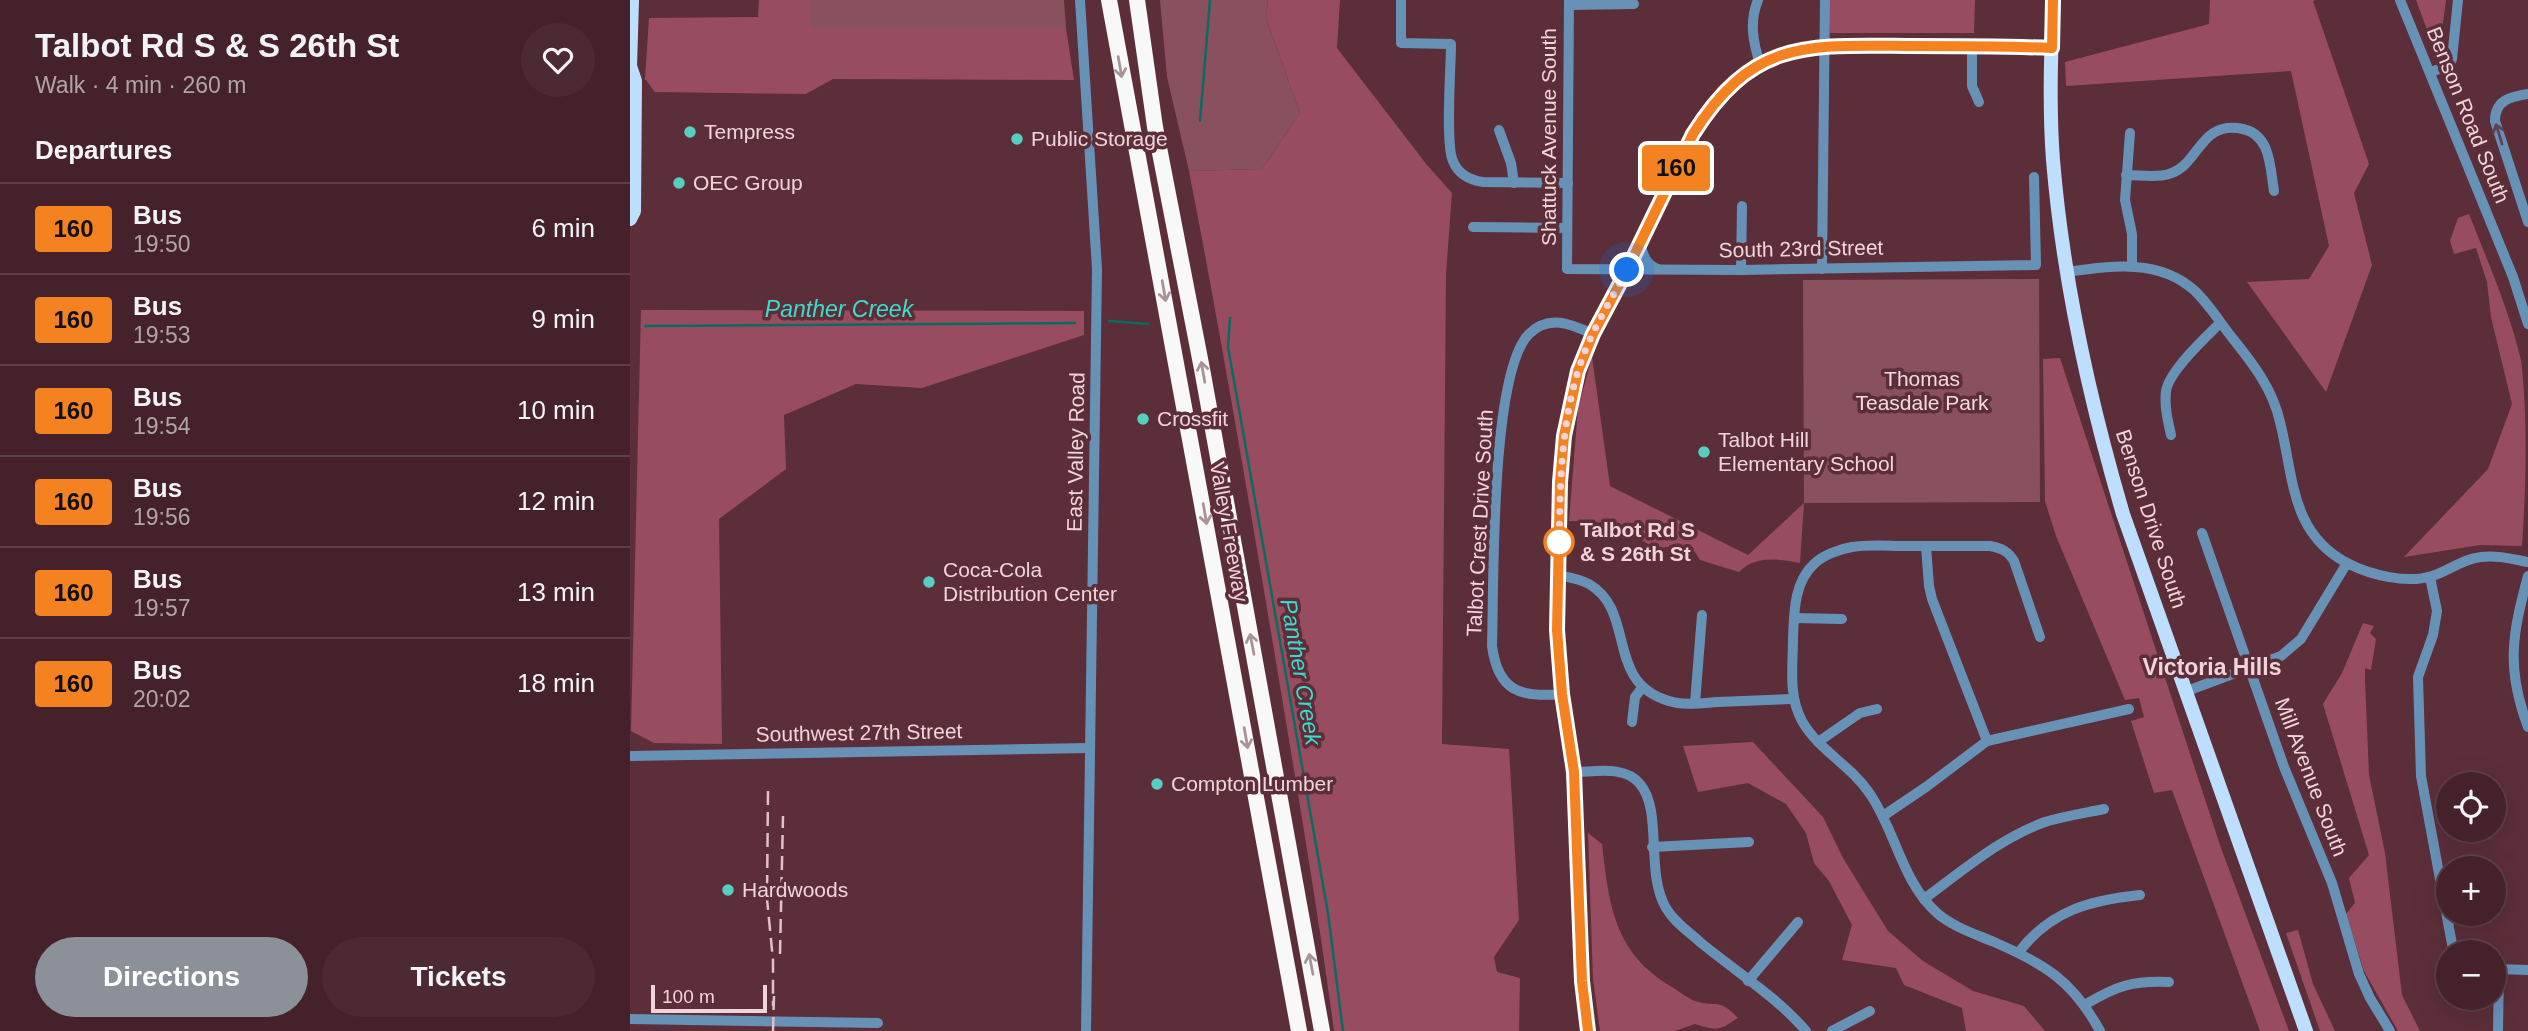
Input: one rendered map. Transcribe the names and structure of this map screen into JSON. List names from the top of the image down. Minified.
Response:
{"streets":{"highway":["Valley Freeway"],"main road":["Benson Drive South"],"street":["Benson Road South","Shattuck Avenue South","South 23rd Street","East Valley Road","Talbot Crest Drive South","Southwest 27th Street","Mill Avenue South"]},"crossings":[["Shattuck Avenue South","South 23rd Street"],["East Valley Road","Southwest 27th Street"]],"districts":["Victoria Hills"],"water":["Panther Creek"],"parks":["Thomas Teasdale Park"],"places":["Tempress","Public Storage","OEC Group","Crossfit","Talbot Hill Elementary School","Talbot Rd S & S 26th St","Coca-Cola Distribution Center","Compton Lumber","Hardwoods"],"lines":["bus line 160"],"scale_bar":"100 m","page":{"heading":[["Talbot Rd S & S 26th St","Walk · 4 min · 260 m"],"Departures"],"on_map":"160","list":[{"mark":"160","name":"Bus","note":"19:50","value":"6 min"},{"mark":"160","name":"Bus","note":"19:53","value":"9 min"},{"mark":"160","name":"Bus","note":"19:54","value":"10 min"},{"mark":"160","name":"Bus","note":"19:56","value":"12 min"},{"mark":"160","name":"Bus","note":"19:57","value":"13 min"},{"mark":"160","name":"Bus","note":"20:02","value":"18 min"}],"map_buttons":["+","−"],"buttons":["Directions","Tickets"],"scale":"100 m"}}
